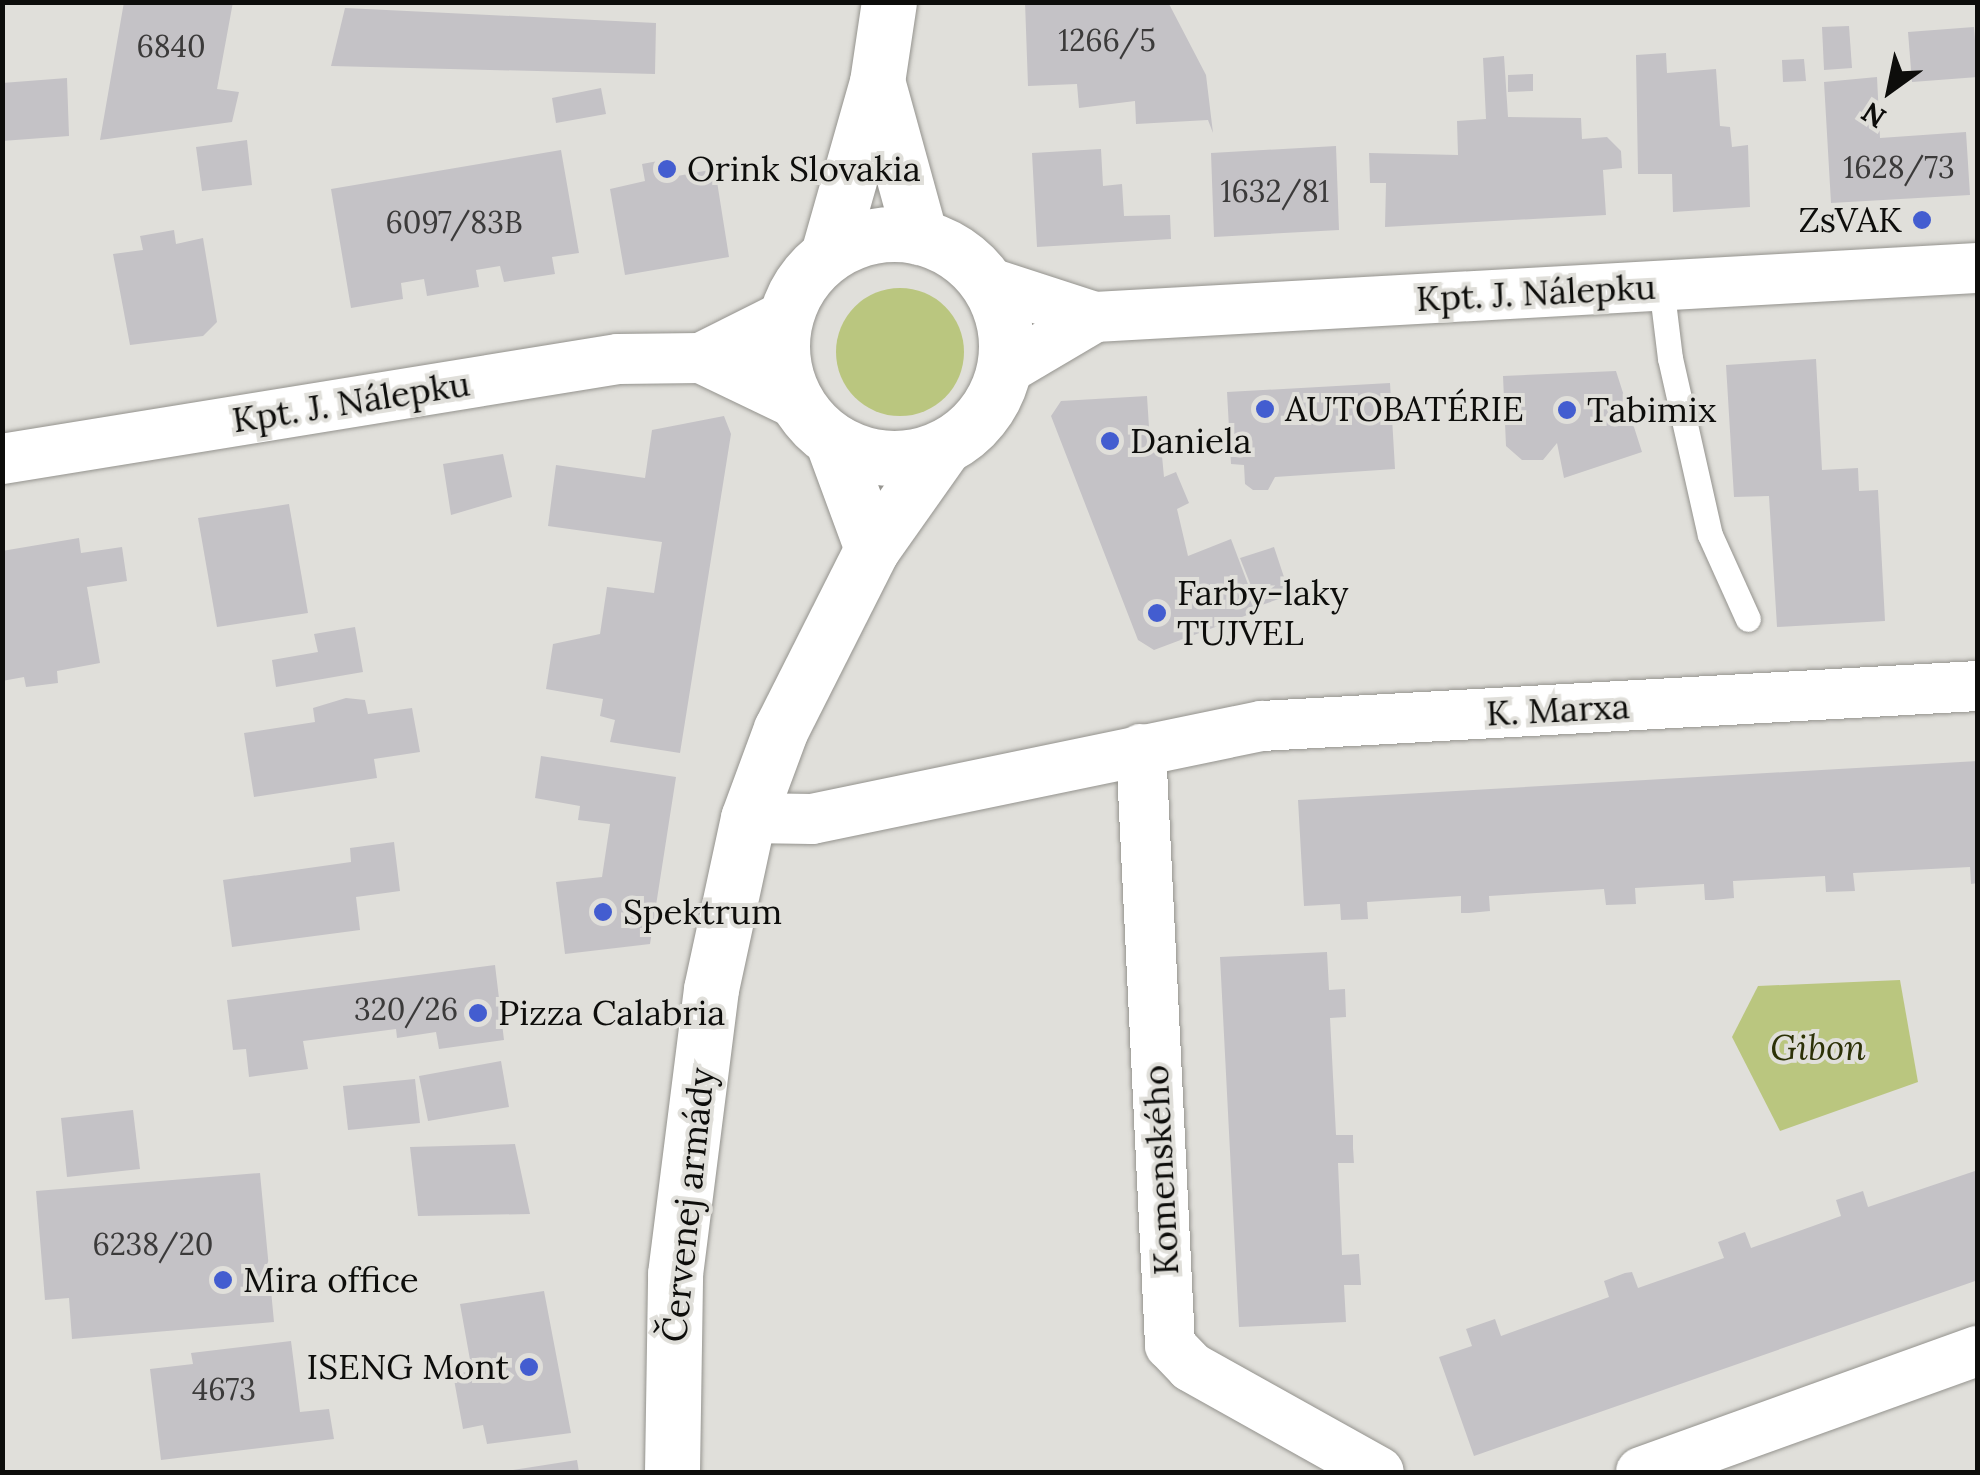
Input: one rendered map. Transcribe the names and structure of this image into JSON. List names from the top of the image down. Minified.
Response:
{"streets":{"street":["Kpt. J. Nálepku","K. Marxa","Komenského","Červenej armády"]},"crossings":[["Kpt. J. Nálepku","Červenej armády"],["K. Marxa","Komenského"],["K. Marxa","Červenej armády"]],"parks":["Gibon"],"places":["Orink Slovakia","ZsVAK","AUTOBATÉRIE","Tabimix","Daniela","Farby-laky TUJVEL","Spektrum","Pizza Calabria","Mira office","ISENG Mont"],"house_numbers":["1266/5","6840","1628/73","1632/81","6097/83B","320/26","6238/20","4673"],"north":"bottom left"}
